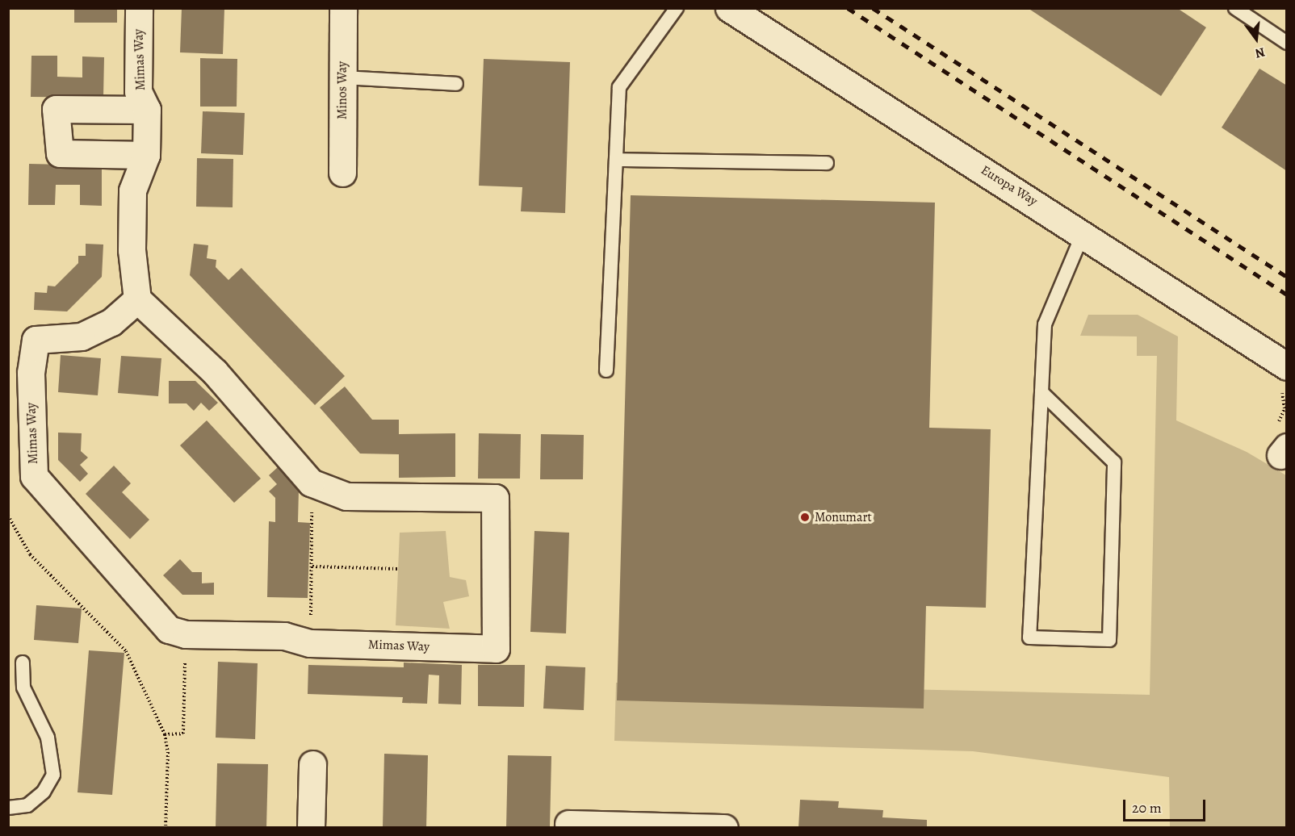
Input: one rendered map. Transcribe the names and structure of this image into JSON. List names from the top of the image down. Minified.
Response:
{"streets":{"street":["Mimas Way","Minos Way","Europa Way"]},"places":["Monumart"],"scale_bar":"20 m","north":"bottom"}
